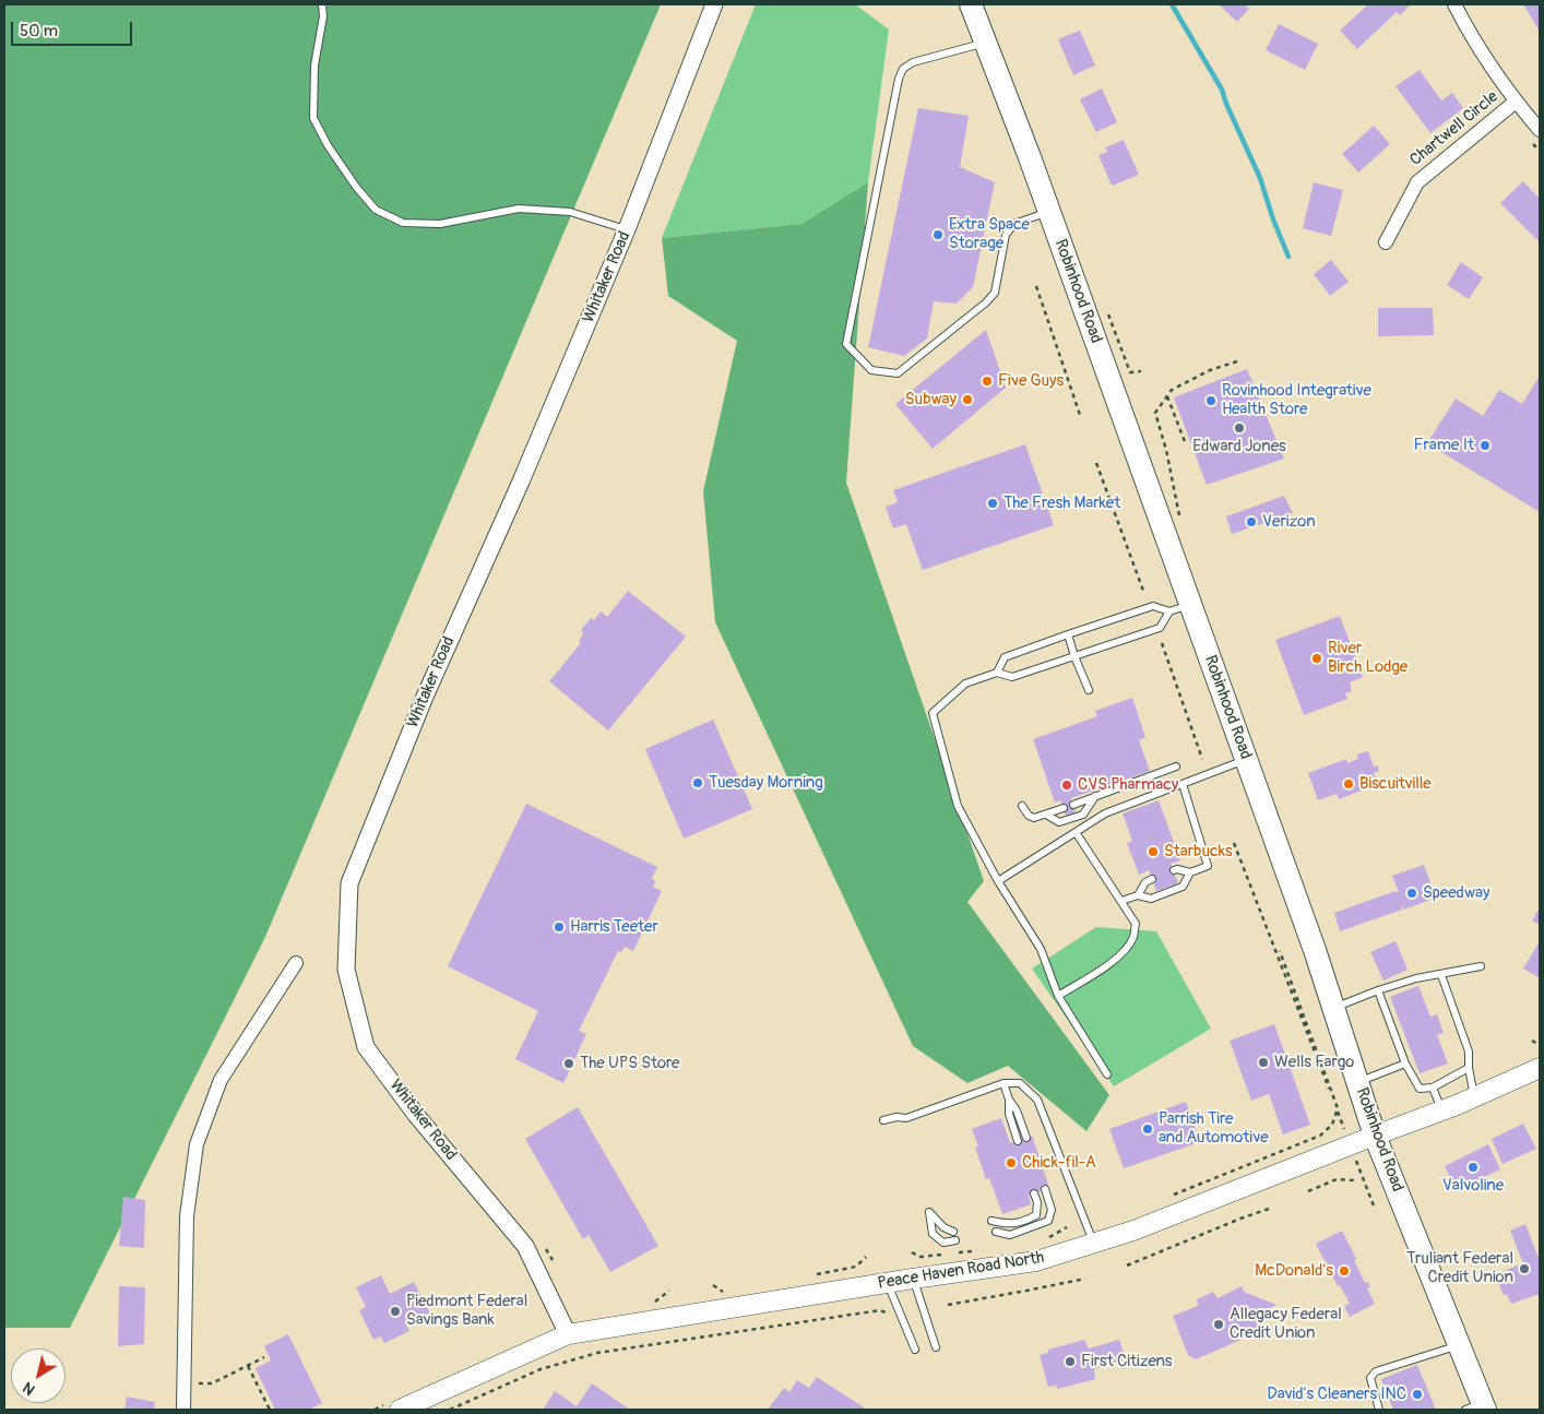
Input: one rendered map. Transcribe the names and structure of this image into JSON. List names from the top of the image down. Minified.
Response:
{"streets":{"main road":["Robinhood Road","Peace Haven Road North"],"street":["Chartwell Circle","Whitaker Road"]},"crossings":[["Whitaker Road","Peace Haven Road North"],["Robinhood Road","Peace Haven Road North"]],"places":["Extra Space Storage","Five Guys","Subway","Rovinhood Integrative Health Store","Edward Jones","Frame It","The Fresh Market","Verizon","River Birch Lodge","Tuesday Morning","Biscuitville","CVS Pharmacy","Starbucks","Speedway","Harris Teeter","Wells Fargo","The UPS Store","Parrish Tire and Automotive","Chick-fil-A","Valvoline","Truliant Federal Credit Union","McDonald's","Piedmont Federal Savings Bank","Allegacy Federal Credit Union","First Citizens","David's Cleaners INC"],"scale_bar":"50 m","north":"bottom left"}
